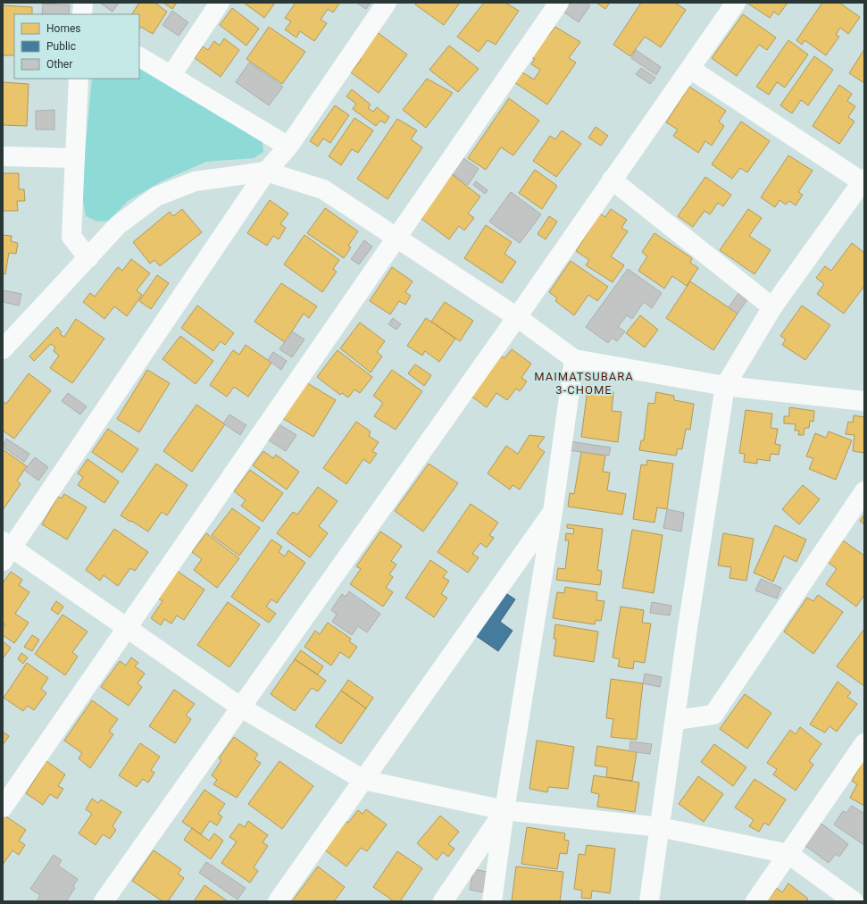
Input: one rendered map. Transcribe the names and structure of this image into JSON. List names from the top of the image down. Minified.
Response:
{"districts":["MAIMATSUBARA 3-CHOME"],"legend":["Homes","Public","Other"]}
